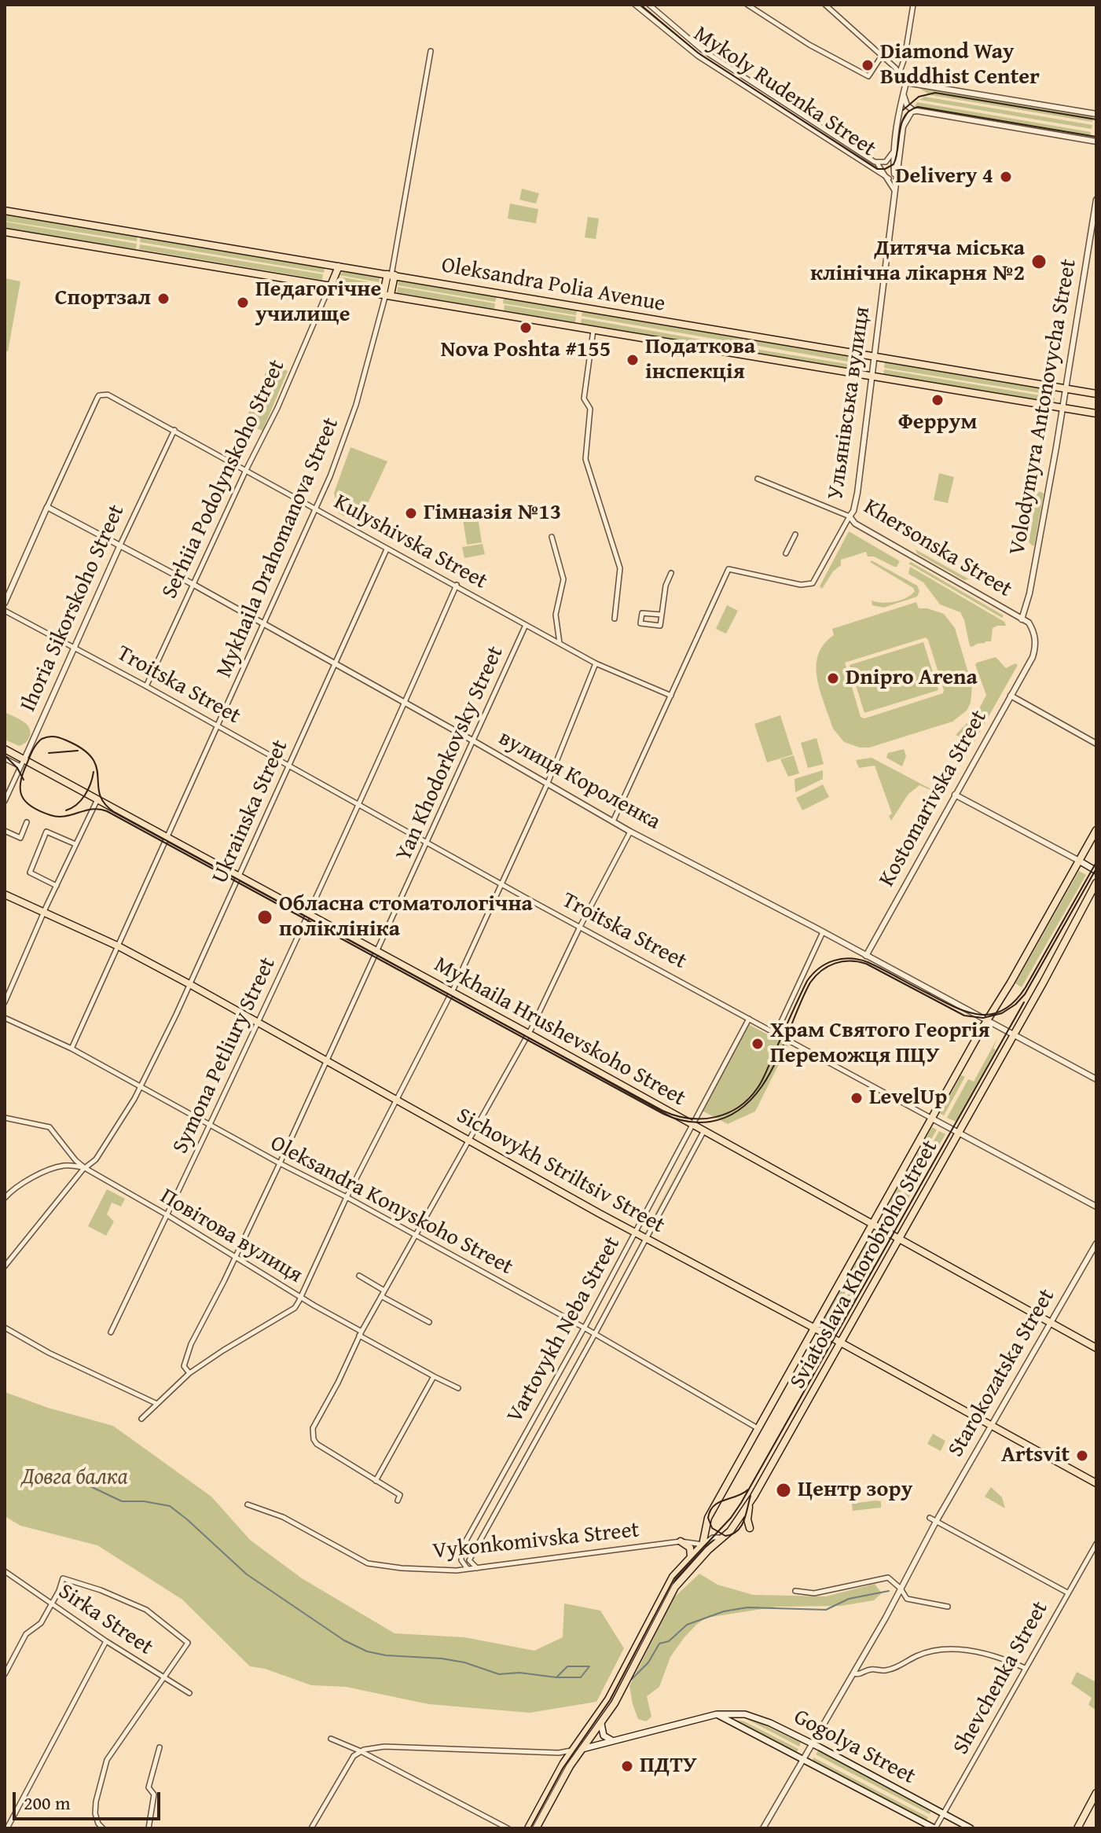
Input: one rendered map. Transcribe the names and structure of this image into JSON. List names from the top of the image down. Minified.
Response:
{"streets":{"main road":["Oleksandra Polia Avenue","Mykhaila Hrushevskoho Street","Sichovykh Striltsiv Street","Sviatoslava Khorobroho Street","Gogolya Street"],"street":["Mykoly Rudenka Street","Ульянівська вулиця","Volodymyra Antonovycha Street","Serhiia Podolynskoho Street","Kulyshivska Street","Mykhaila Drahomanova Street","Khersonska Street","Ihoria Sikorskoho Street","Troitska Street","Yan Khodorkovsky Street","вулиця Короленка","Kostomarivska Street","Ukrainska Street","Symona Petliury Street","Oleksandra Konyskoho Street","Повітова вулиця","Vartovykh Neba Street","Starokozatska Street","Vykonkomivska Street","Sirka Street","Shevchenka Street"]},"crossings":[["Mykoly Rudenka Street","Ульянівська вулиця"],["Oleksandra Polia Avenue","Ульянівська вулиця"],["Oleksandra Polia Avenue","Volodymyra Antonovycha Street"],["Oleksandra Polia Avenue","Serhiia Podolynskoho Street"],["Oleksandra Polia Avenue","Mykhaila Drahomanova Street"],["Ульянівська вулиця","Khersonska Street"],["Volodymyra Antonovycha Street","Khersonska Street"],["Serhiia Podolynskoho Street","Kulyshivska Street"],["Serhiia Podolynskoho Street","Troitska Street"],["Serhiia Podolynskoho Street","вулиця Короленка"],["Kulyshivska Street","Mykhaila Drahomanova Street"],["Kulyshivska Street","Ihoria Sikorskoho Street"],["Kulyshivska Street","Yan Khodorkovsky Street"],["Kulyshivska Street","вулиця Короленка"],["Kulyshivska Street","Ukrainska Street"],["Kulyshivska Street","Symona Petliury Street"],["Mykhaila Drahomanova Street","Troitska Street"],["Mykhaila Drahomanova Street","вулиця Короленка"],["Mykhaila Drahomanova Street","Mykhaila Hrushevskoho Street"],["Mykhaila Drahomanova Street","Sichovykh Striltsiv Street"],["Mykhaila Drahomanova Street","Oleksandra Konyskoho Street"],["Khersonska Street","Kostomarivska Street"],["Ihoria Sikorskoho Street","Troitska Street"],["Ihoria Sikorskoho Street","вулиця Короленка"],["Ihoria Sikorskoho Street","Mykhaila Hrushevskoho Street"],["Troitska Street","Yan Khodorkovsky Street"],["Troitska Street","Ukrainska Street"],["Troitska Street","Symona Petliury Street"],["Troitska Street","Sviatoslava Khorobroho Street"],["Troitska Street","Vartovykh Neba Street"],["Yan Khodorkovsky Street","вулиця Короленка"],["Yan Khodorkovsky Street","Mykhaila Hrushevskoho Street"],["Yan Khodorkovsky Street","Sichovykh Striltsiv Street"],["Yan Khodorkovsky Street","Oleksandra Konyskoho Street"],["Yan Khodorkovsky Street","Повітова вулиця"],["вулиця Короленка","Kostomarivska Street"],["вулиця Короленка","Ukrainska Street"],["вулиця Короленка","Symona Petliury Street"],["вулиця Короленка","Sviatoslava Khorobroho Street"],["Ukrainska Street","Mykhaila Hrushevskoho Street"],["Ukrainska Street","Sichovykh Striltsiv Street"],["Ukrainska Street","Oleksandra Konyskoho Street"],["Ukrainska Street","Повітова вулиця"],["Mykhaila Hrushevskoho Street","Symona Petliury Street"],["Mykhaila Hrushevskoho Street","Sviatoslava Khorobroho Street"],["Mykhaila Hrushevskoho Street","Vartovykh Neba Street"],["Mykhaila Hrushevskoho Street","Starokozatska Street"],["Symona Petliury Street","Sichovykh Striltsiv Street"],["Symona Petliury Street","Oleksandra Konyskoho Street"],["Symona Petliury Street","Повітова вулиця"],["Sichovykh Striltsiv Street","Sviatoslava Khorobroho Street"],["Sichovykh Striltsiv Street","Vartovykh Neba Street"],["Sichovykh Striltsiv Street","Starokozatska Street"],["Oleksandra Konyskoho Street","Sviatoslava Khorobroho Street"],["Oleksandra Konyskoho Street","Vartovykh Neba Street"],["Sviatoslava Khorobroho Street","Vykonkomivska Street"],["Starokozatska Street","Gogolya Street"],["Shevchenka Street","Gogolya Street"]],"parks":["Довга балка"],"places":["Diamond Way Buddhist Center","Delivery 4","Дитяча міська клінічна лікарня №2","Спортзал","Педагогічне училище","Nova Poshta #155","Податкова інспекція","Феррум","Гімназія №13","Dnipro Arena","Обласна стоматологічна поліклініка","Храм Святого Георгія Переможця ПЦУ","LevelUp","Artsvit","Центр зору","ПДТУ"],"scale_bar":"200 m"}
